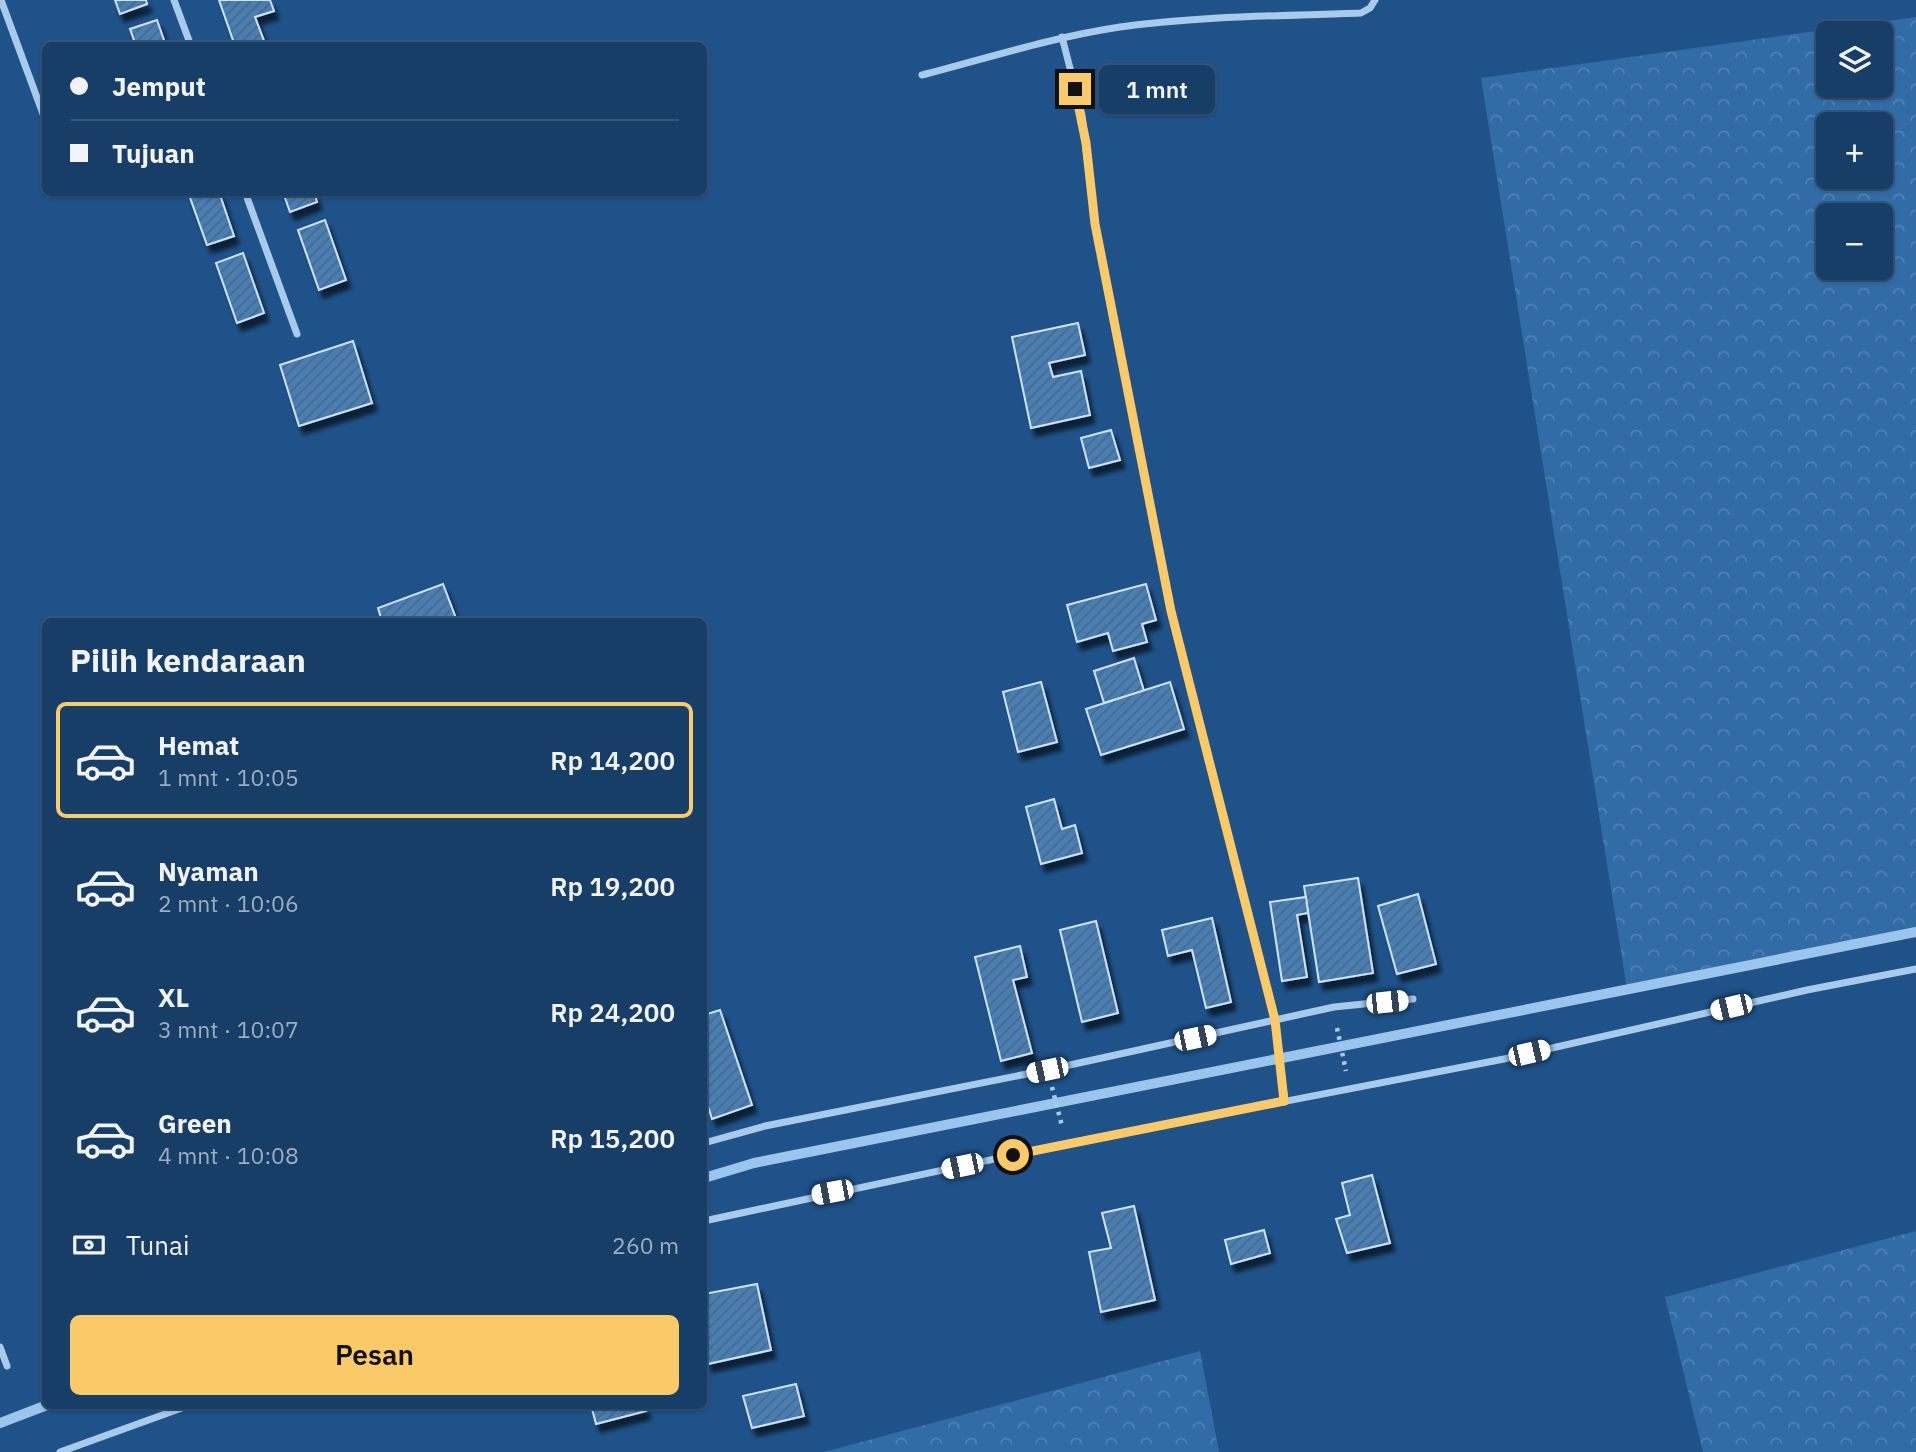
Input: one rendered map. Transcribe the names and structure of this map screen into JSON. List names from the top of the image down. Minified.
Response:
{"page":{"map_buttons":["+","−"],"banner":["Jemput","Tujuan"],"bubble":"1 mnt","heading":"Pilih kendaraan","list":[{"name":"Hemat","note":"1 mnt · 10:05","value":"Rp 14,200"},{"name":"Nyaman","note":"2 mnt · 10:06","value":"Rp 19,200"},{"name":"XL","note":"3 mnt · 10:07","value":"Rp 24,200"},{"name":"Green","note":"4 mnt · 10:08","value":"Rp 15,200"}],"pay":["Tunai","260 m"],"buttons":"Pesan"}}
